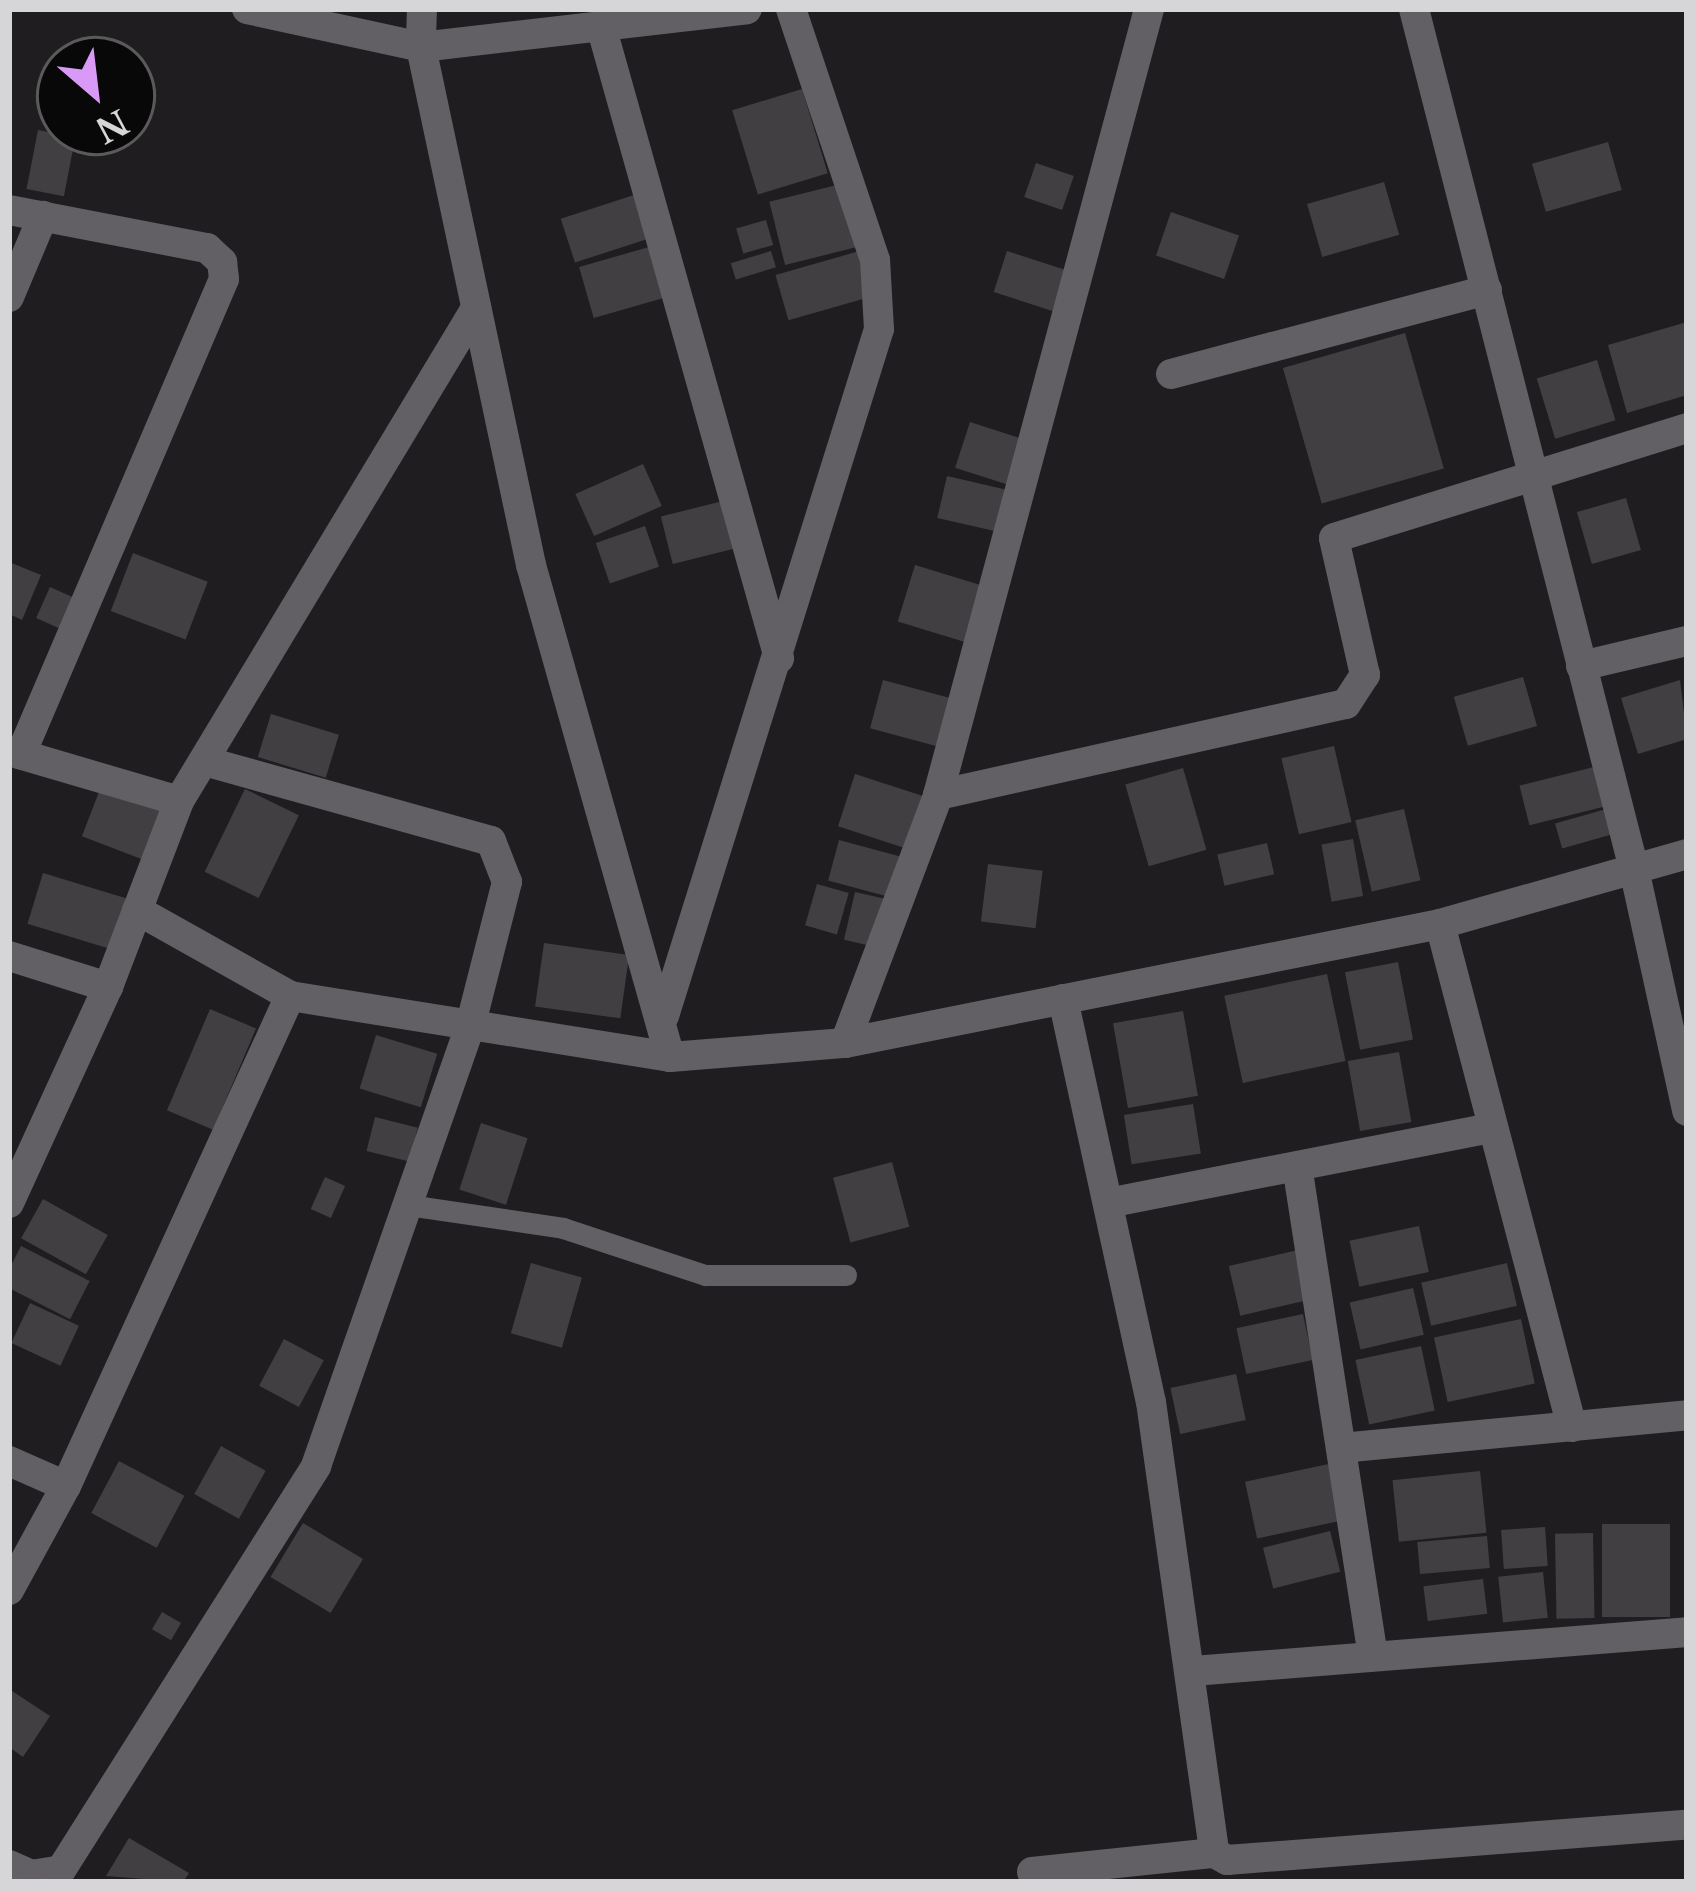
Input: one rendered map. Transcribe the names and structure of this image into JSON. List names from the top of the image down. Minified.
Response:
{"north":"bottom right"}
